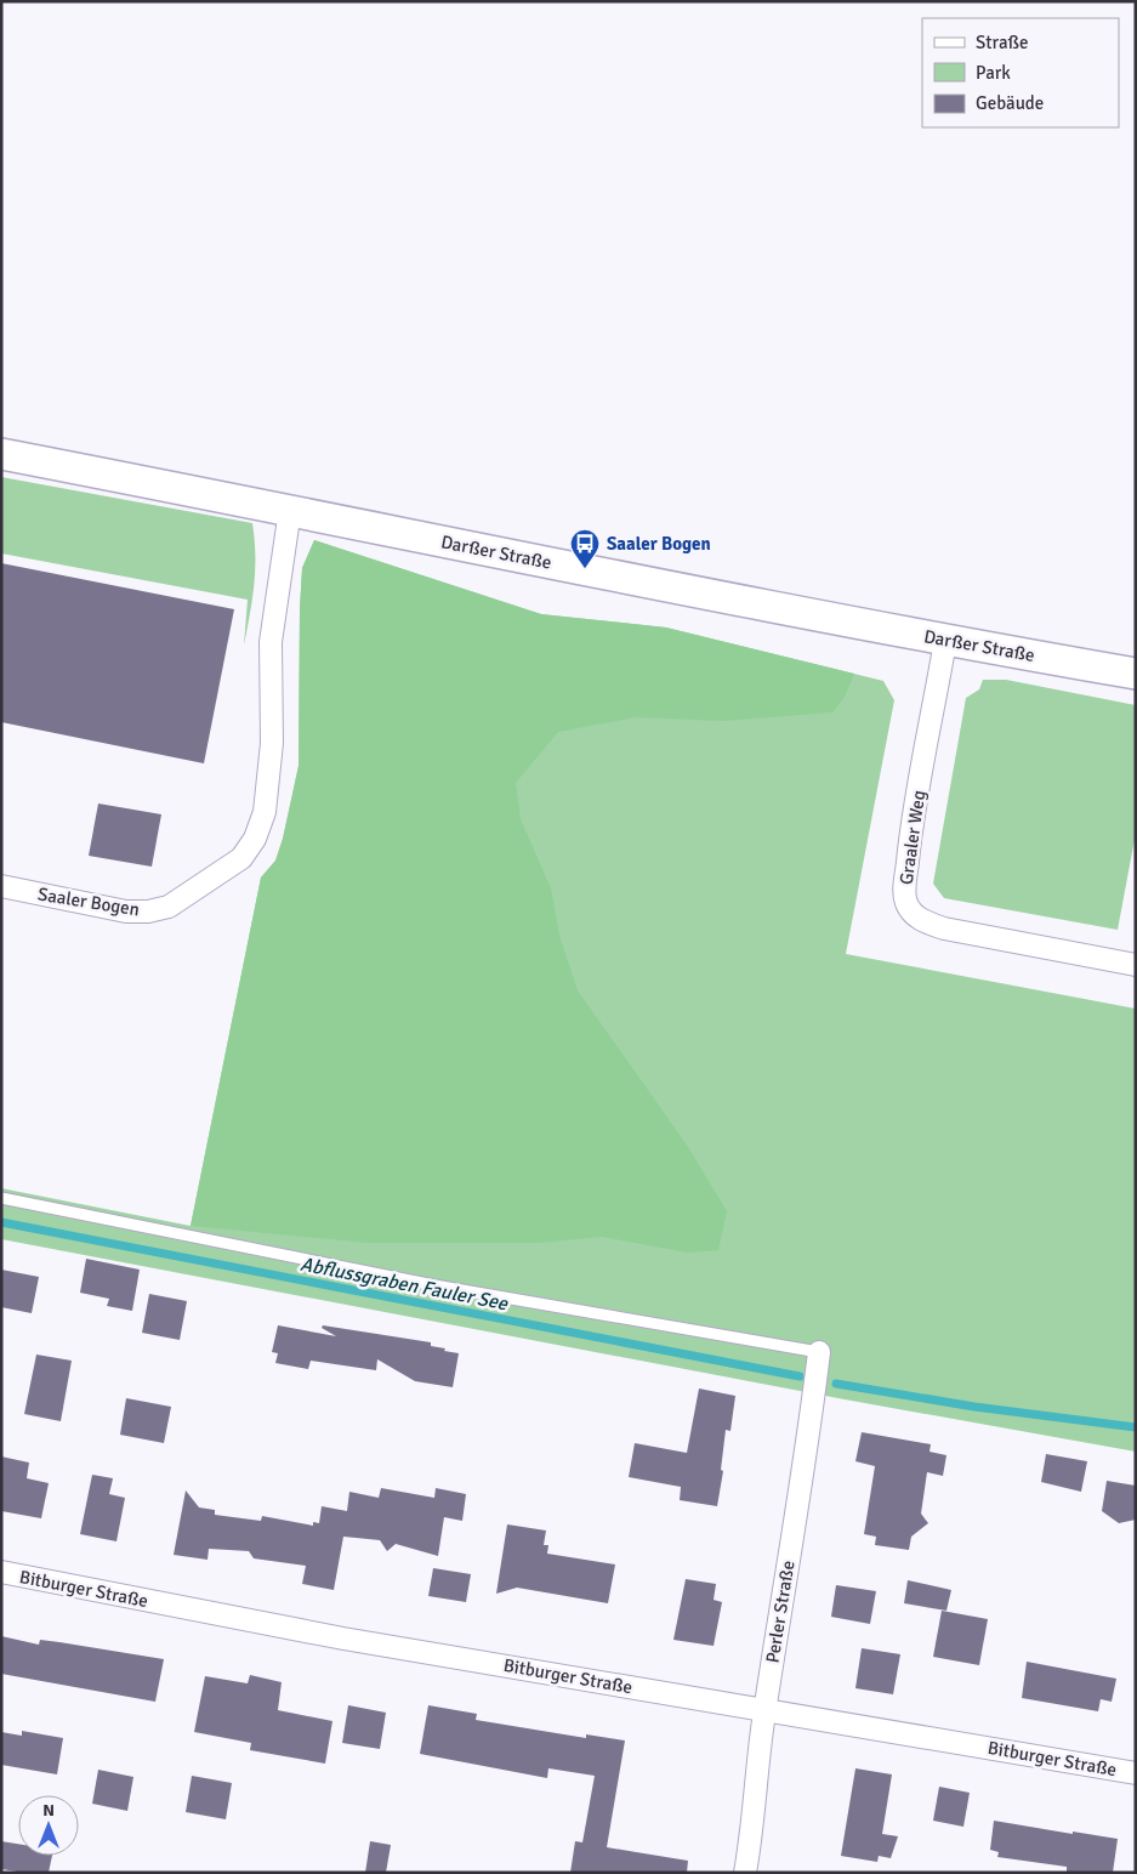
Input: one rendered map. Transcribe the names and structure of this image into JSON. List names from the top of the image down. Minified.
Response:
{"streets":{"main road":["Darßer Straße"],"street":["Graaler Weg","Saaler Bogen","Bitburger Straße","Perler Straße"]},"crossings":[["Darßer Straße","Graaler Weg"],["Darßer Straße","Saaler Bogen"],["Bitburger Straße","Perler Straße"]],"water":["Abflussgraben Fauler See"],"places":{"bus stop":["Saaler Bogen"]},"legend":["Straße","Park","Gebäude"],"north":"top"}
